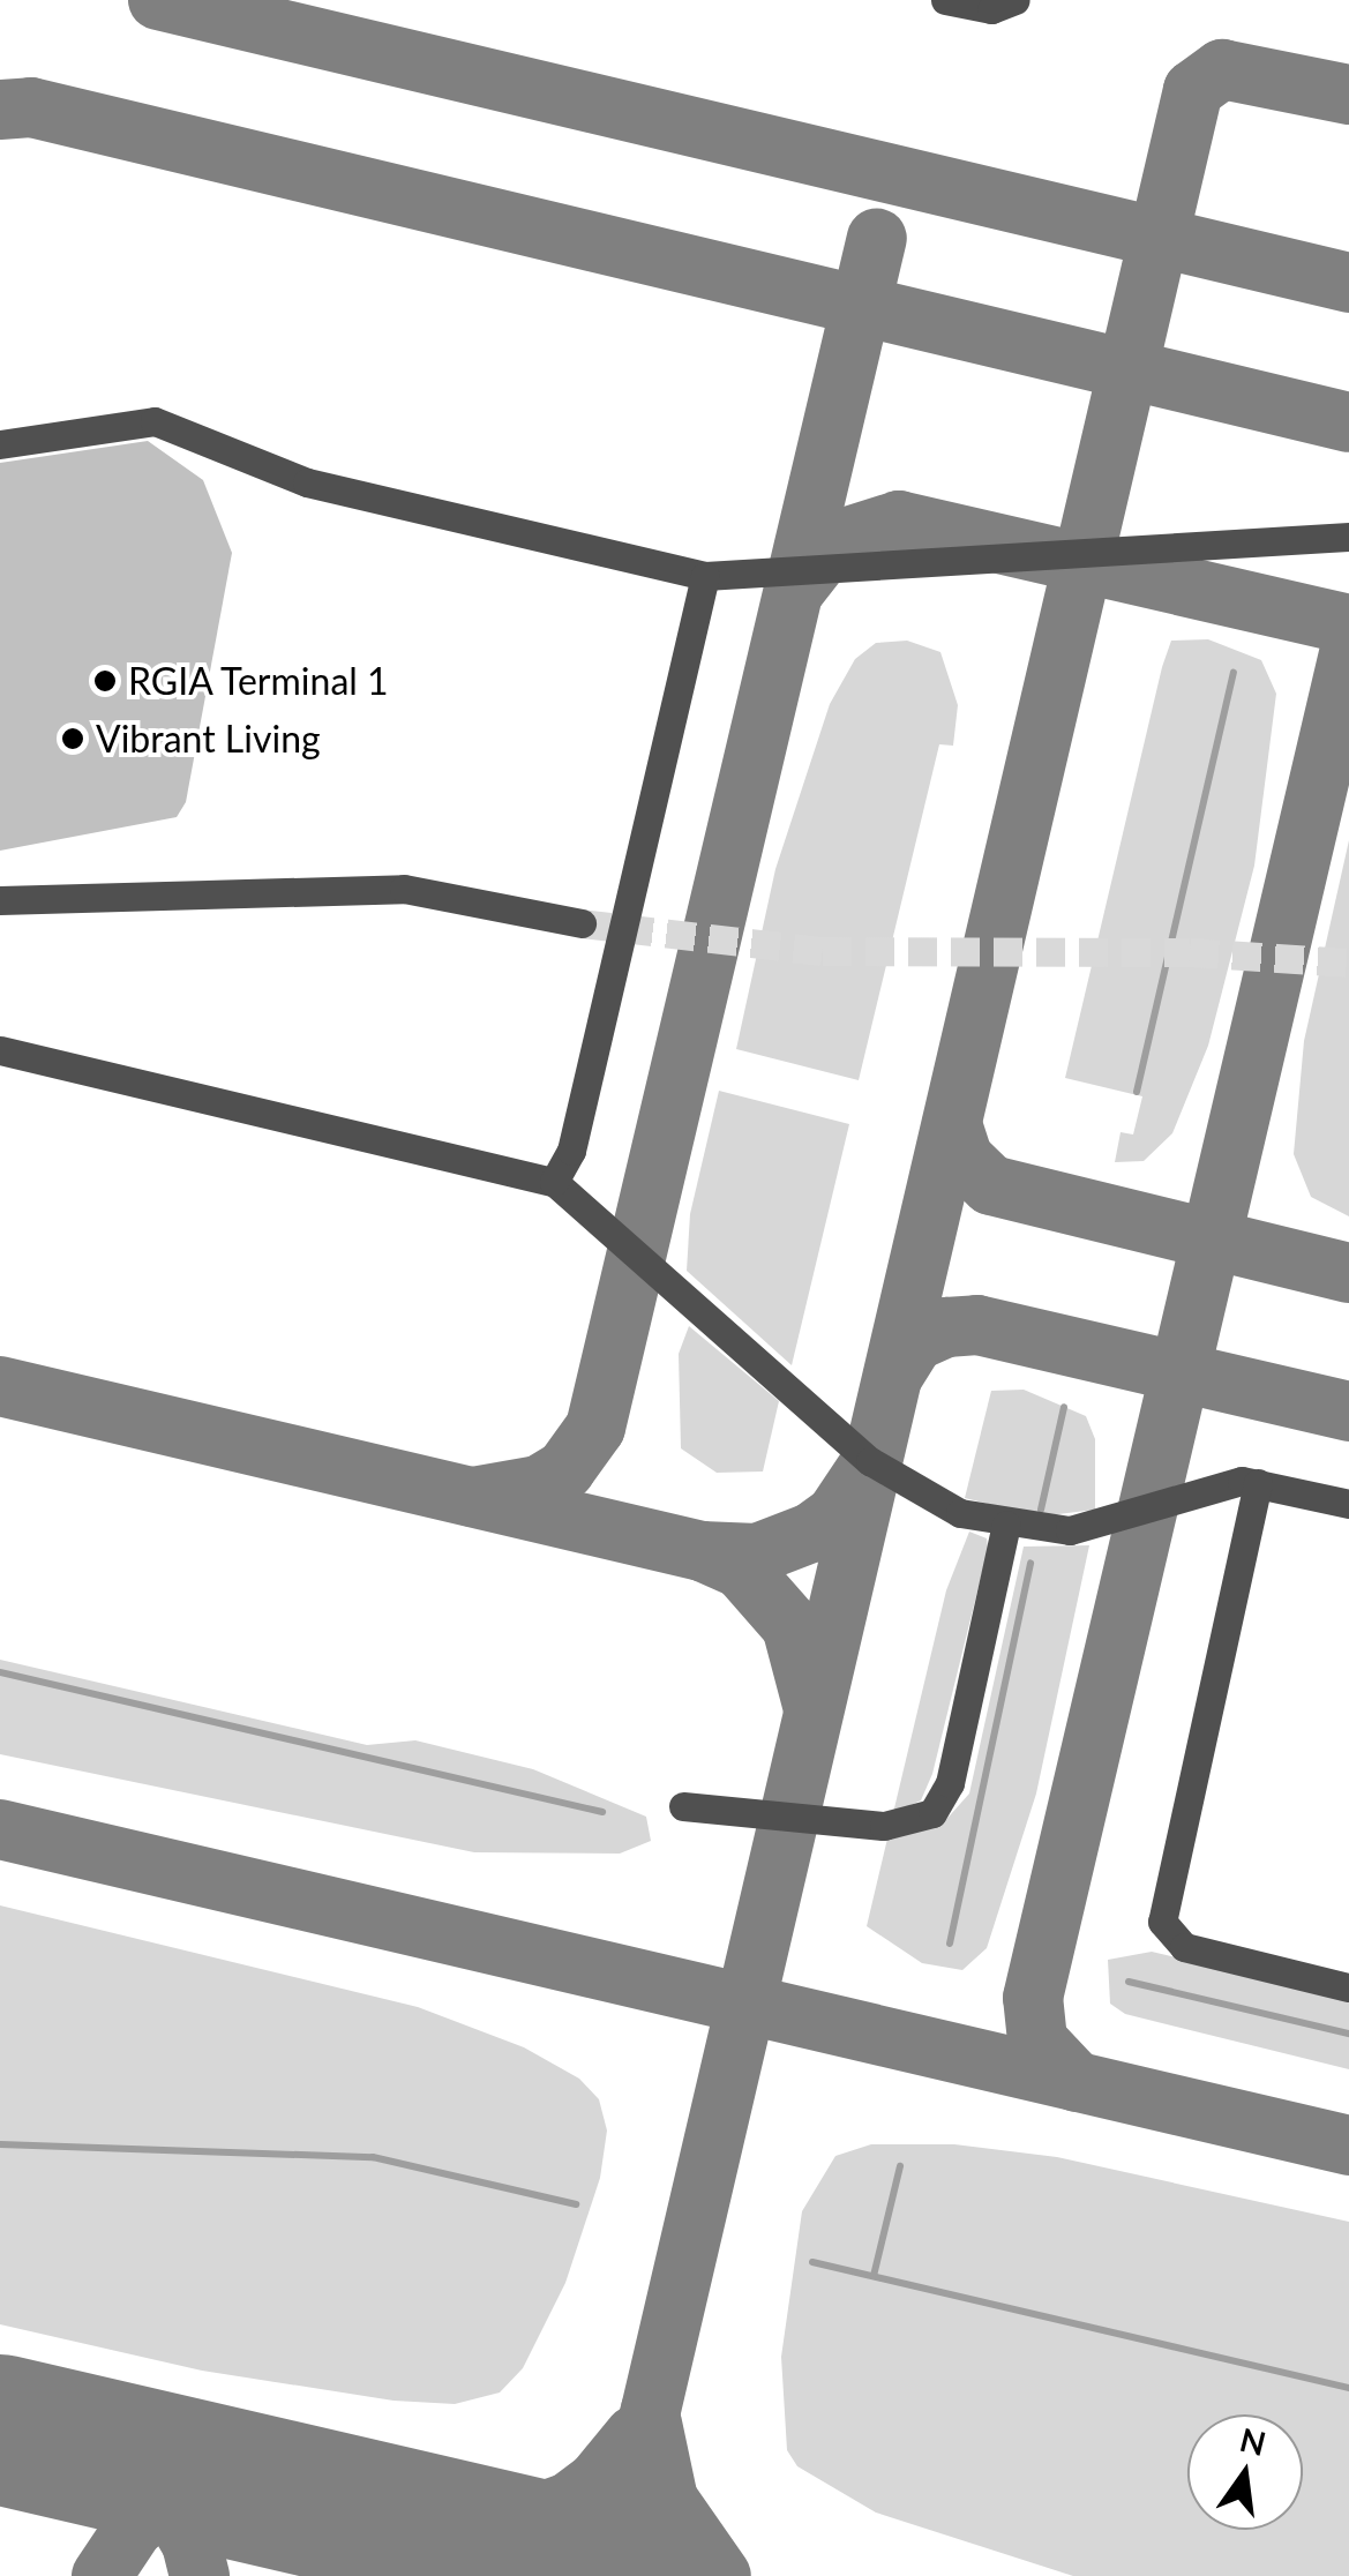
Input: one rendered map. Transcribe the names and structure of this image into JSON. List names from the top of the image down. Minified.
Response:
{"places":["RGIA Terminal 1","Vibrant Living"],"north":"top"}
